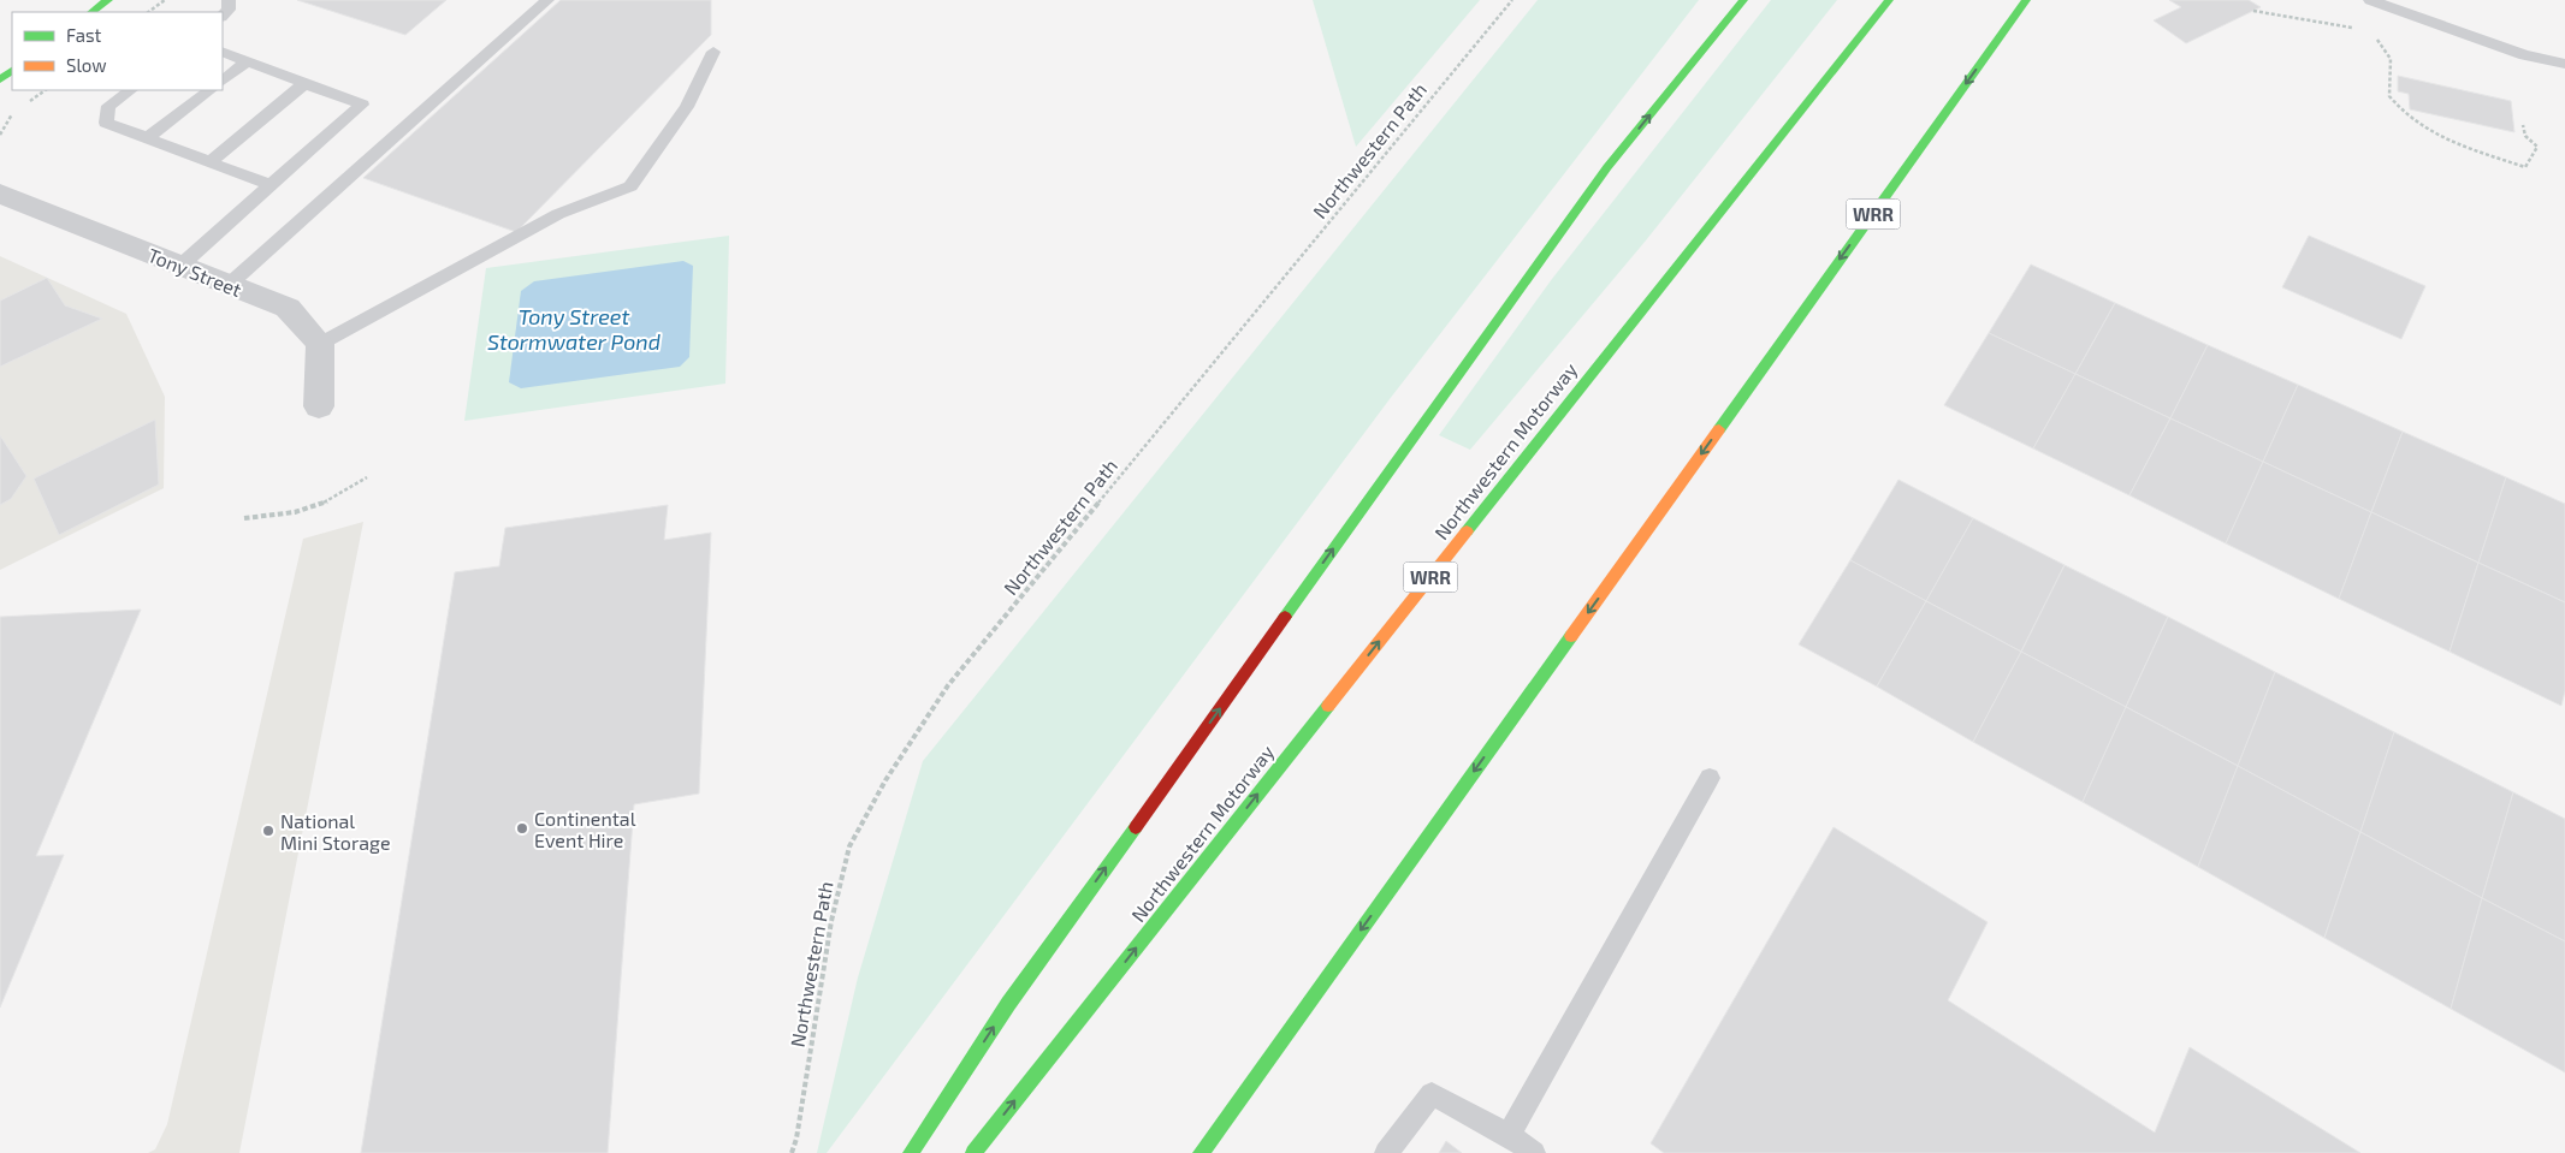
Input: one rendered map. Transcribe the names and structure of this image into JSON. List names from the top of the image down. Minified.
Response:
{"streets":{"main road":["WRR","Northwestern Motorway"],"street":["Tony Street"],"path":["Northwestern Path"]},"water":["Tony Street Stormwater Pond"],"places":["Continental Event Hire","National Mini Storage"],"legend":["Fast","Slow"]}
